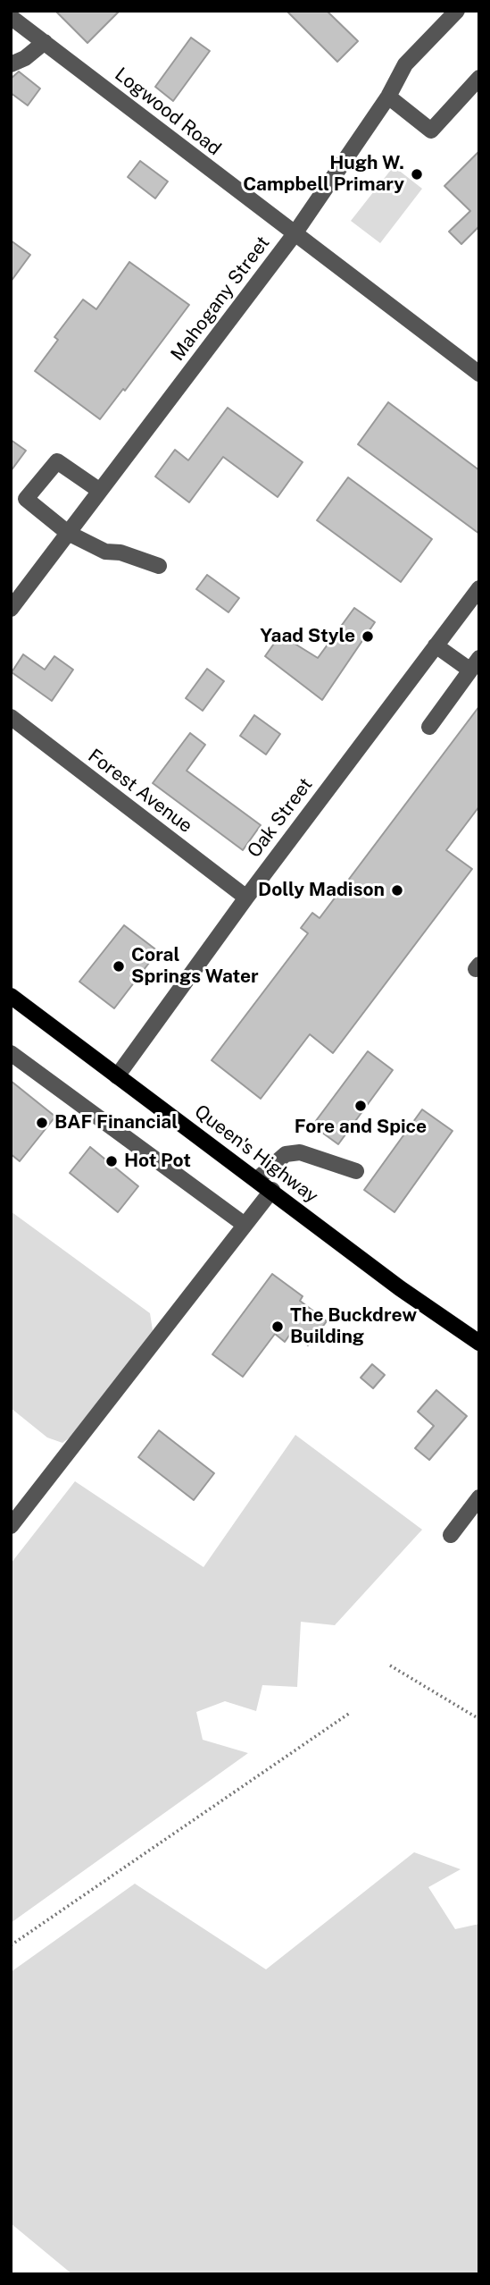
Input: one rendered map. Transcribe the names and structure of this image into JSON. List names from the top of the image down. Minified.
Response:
{"streets":{"main road":["Queen's Highway"],"street":["Logwood Road","Mahogany Street","Forest Avenue","Oak Street"]},"crossings":[["Logwood Road","Mahogany Street"],["Forest Avenue","Oak Street"],["Oak Street","Queen's Highway"]],"places":["Hugh W. Campbell Primary","Yaad Style","Dolly Madison","Coral Springs Water","Fore and Spice","BAF Financial","Hot Pot","The Buckdrew Building"]}
